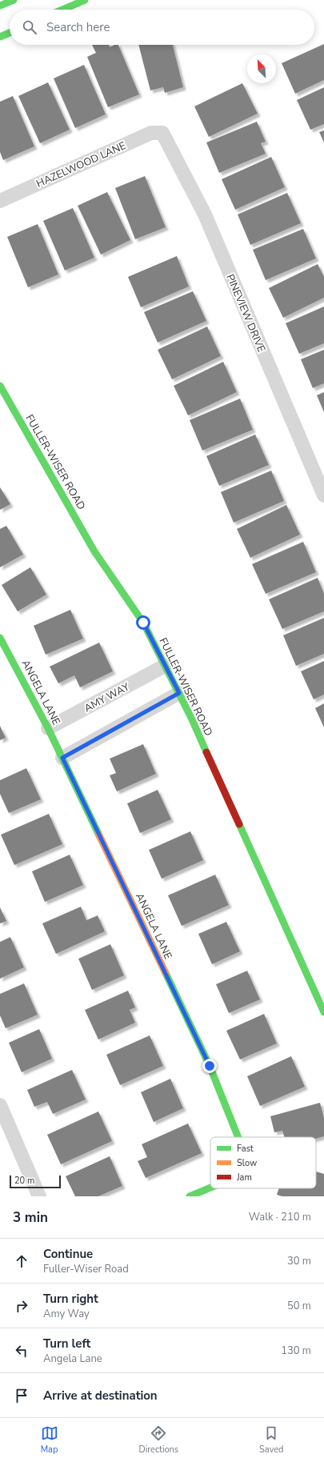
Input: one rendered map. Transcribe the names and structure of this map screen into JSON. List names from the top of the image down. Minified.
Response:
{"streets":{"street":["HAZELWOOD LANE","PINEVIEW DRIVE","FULLER-WISER ROAD","ANGELA LANE","AMY WAY"]},"crossings":[["HAZELWOOD LANE","PINEVIEW DRIVE"],["FULLER-WISER ROAD","AMY WAY"],["ANGELA LANE","AMY WAY"]],"legend":["Fast","Slow","Jam"],"scale_bar":"20 m","north":"top left","page":{"search":"Search here","scale":"20 m","heading":["3 min","Walk · 210 m"],"list":[["Continue","Fuller-Wiser Road","30 m"],["Turn right","Amy Way","50 m"],["Turn left","Angela Lane","130 m"],"Arrive at destination"],"nav":["Map","Directions","Saved"]}}
